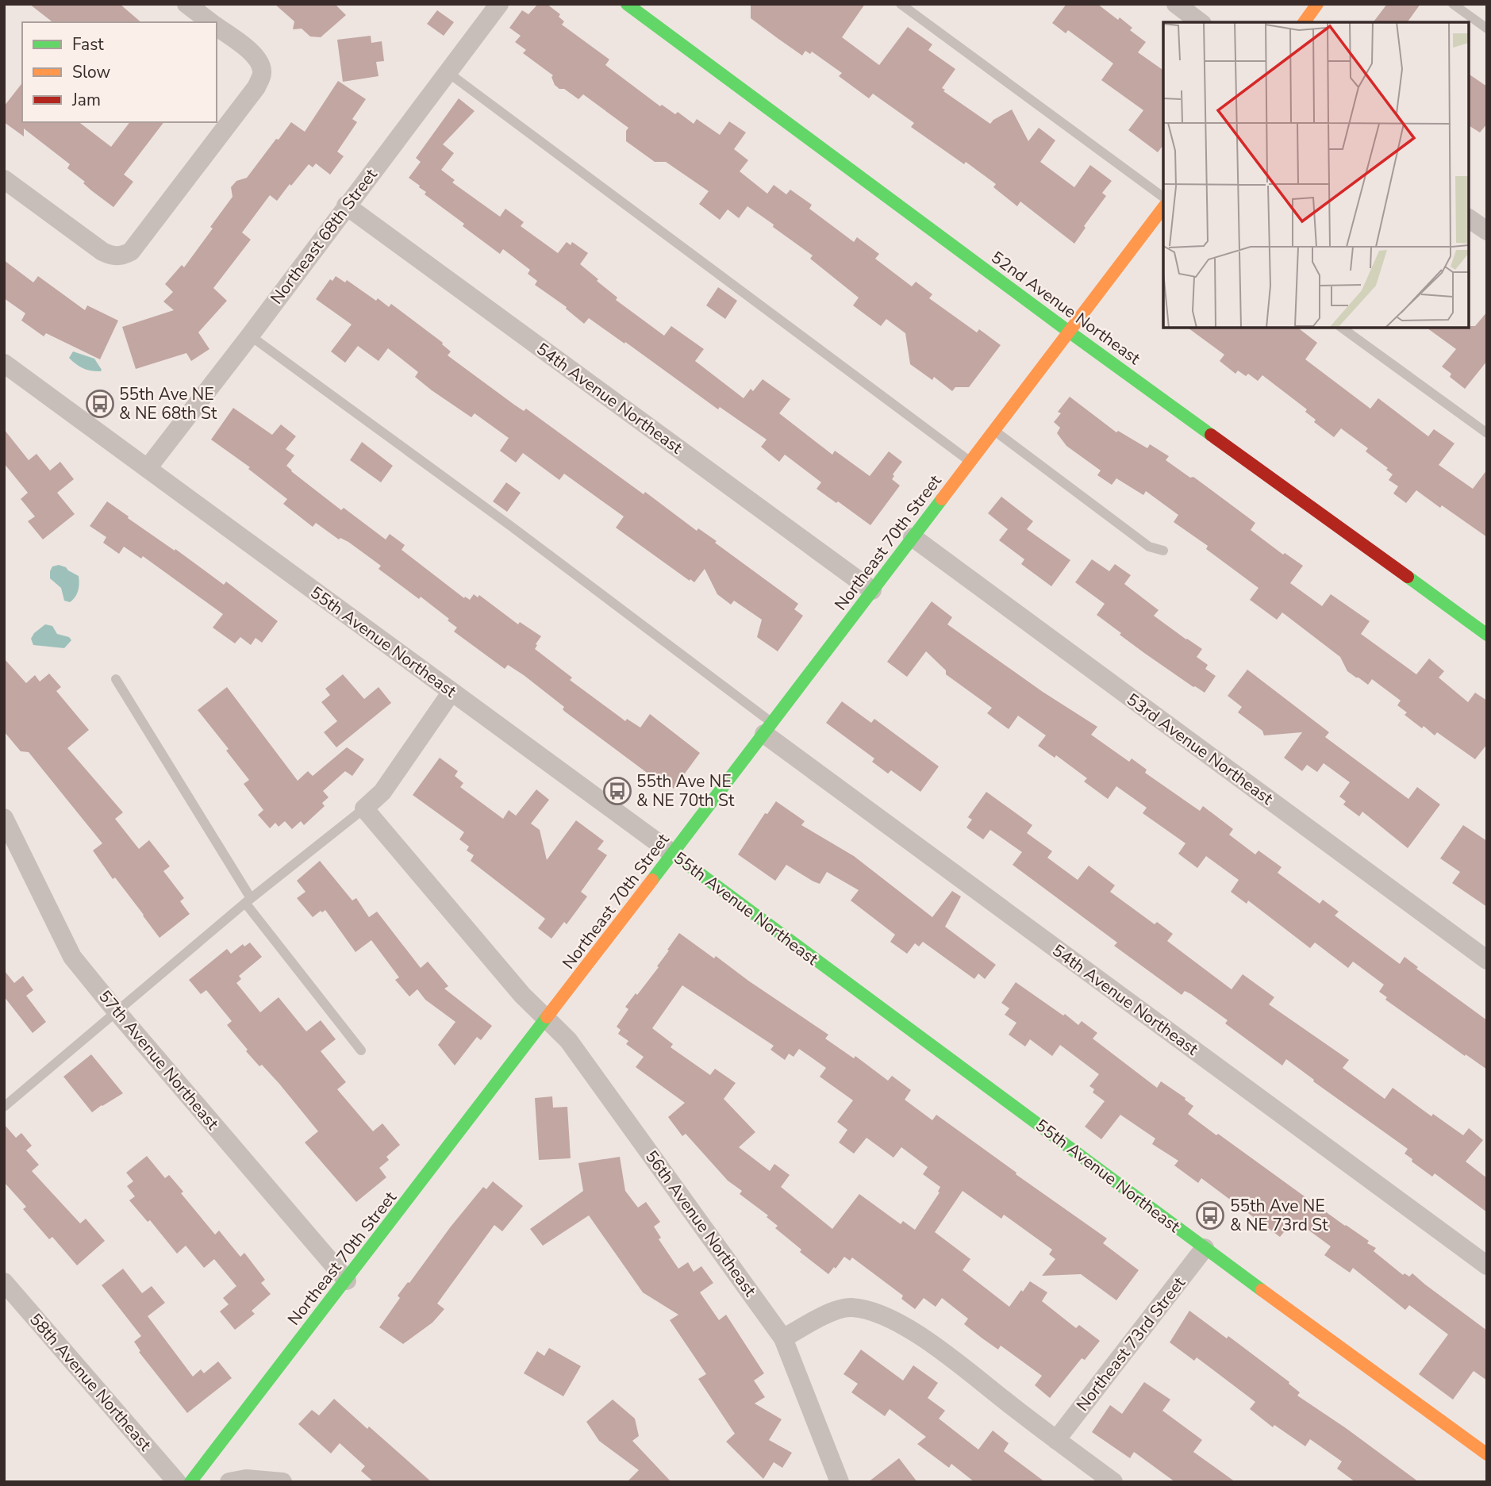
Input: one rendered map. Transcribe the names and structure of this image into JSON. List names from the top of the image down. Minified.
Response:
{"streets":{"street":["Northeast 68th Street","52nd Avenue Northeast","54th Avenue Northeast","Northeast 70th Street","55th Avenue Northeast","53rd Avenue Northeast","57th Avenue Northeast","56th Avenue Northeast","Northeast 73rd Street","58th Avenue Northeast"]},"crossings":[["Northeast 68th Street","54th Avenue Northeast"],["Northeast 68th Street","55th Avenue Northeast"],["52nd Avenue Northeast","Northeast 70th Street"],["54th Avenue Northeast","Northeast 70th Street"],["Northeast 70th Street","55th Avenue Northeast"],["Northeast 70th Street","53rd Avenue Northeast"],["Northeast 70th Street","57th Avenue Northeast"],["Northeast 70th Street","56th Avenue Northeast"],["55th Avenue Northeast","Northeast 73rd Street"]],"places":{"bus stop":["55th Ave NE & NE 68th St","55th Ave NE & NE 70th St","55th Ave NE & NE 73rd St"]},"legend":["Fast","Slow","Jam"]}
